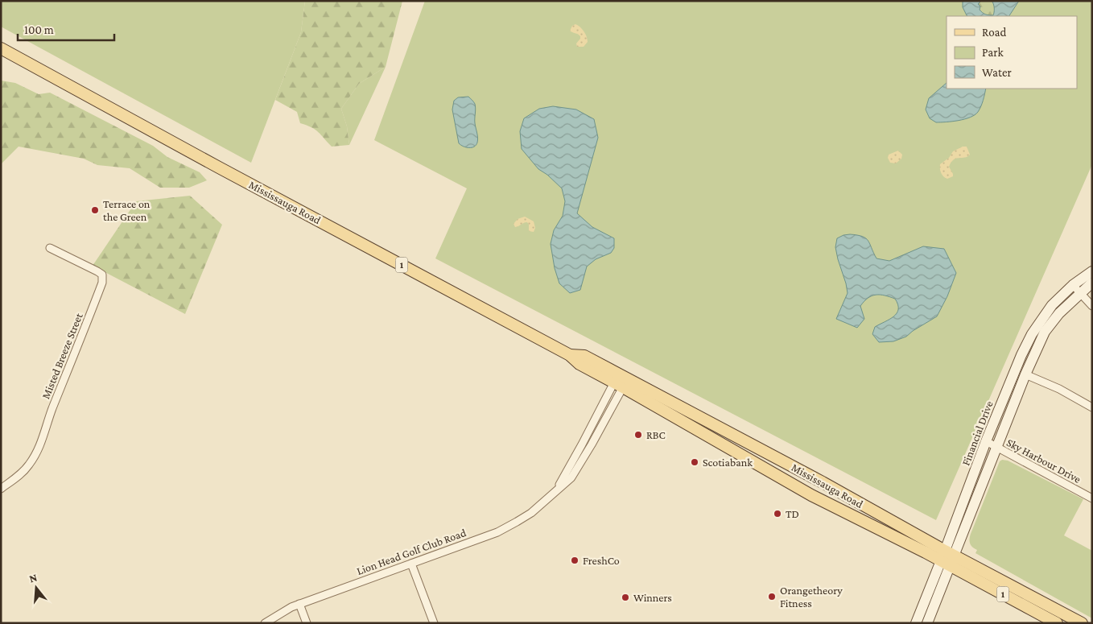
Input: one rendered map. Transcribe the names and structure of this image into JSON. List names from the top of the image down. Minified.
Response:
{"streets":{"main road":["Mississauga Road","1"],"street":["Misted Breeze Street","Financial Drive","Sky Harbour Drive","Lion Head Golf Club Road"]},"crossings":[["Mississauga Road","Financial Drive"],["Mississauga Road","Lion Head Golf Club Road"],["Financial Drive","Sky Harbour Drive"]],"places":["Terrace on the Green","RBC","Scotiabank","TD","FreshCo","Orangetheory Fitness","Winners"],"legend":["Road","Park","Water"],"scale_bar":"100 m","north":"top"}
